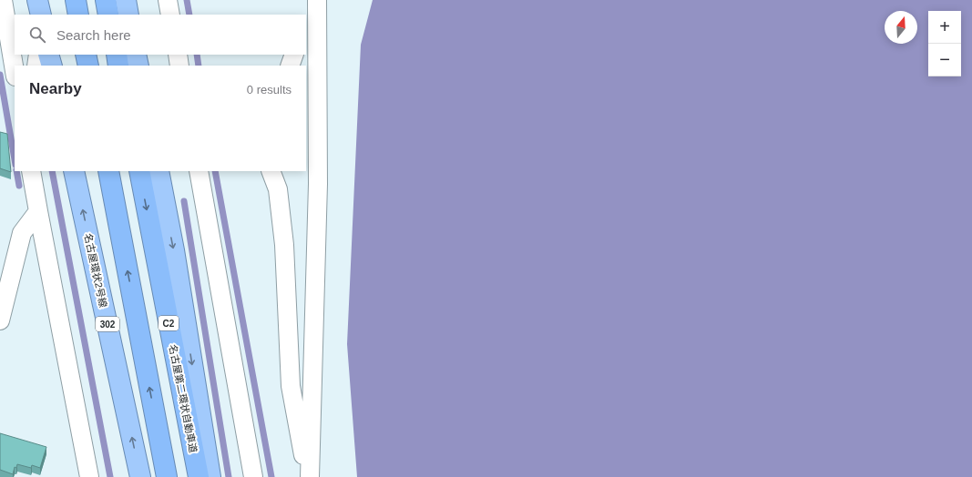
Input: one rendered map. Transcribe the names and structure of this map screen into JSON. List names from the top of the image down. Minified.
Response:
{"streets":{"highway":["名古屋環状2号線","C2","302","名古屋第二環状自動車道"]},"north":"top","page":{"map_buttons":["+","−"],"search":"Search here","heading":["Nearby","0 results"]}}
